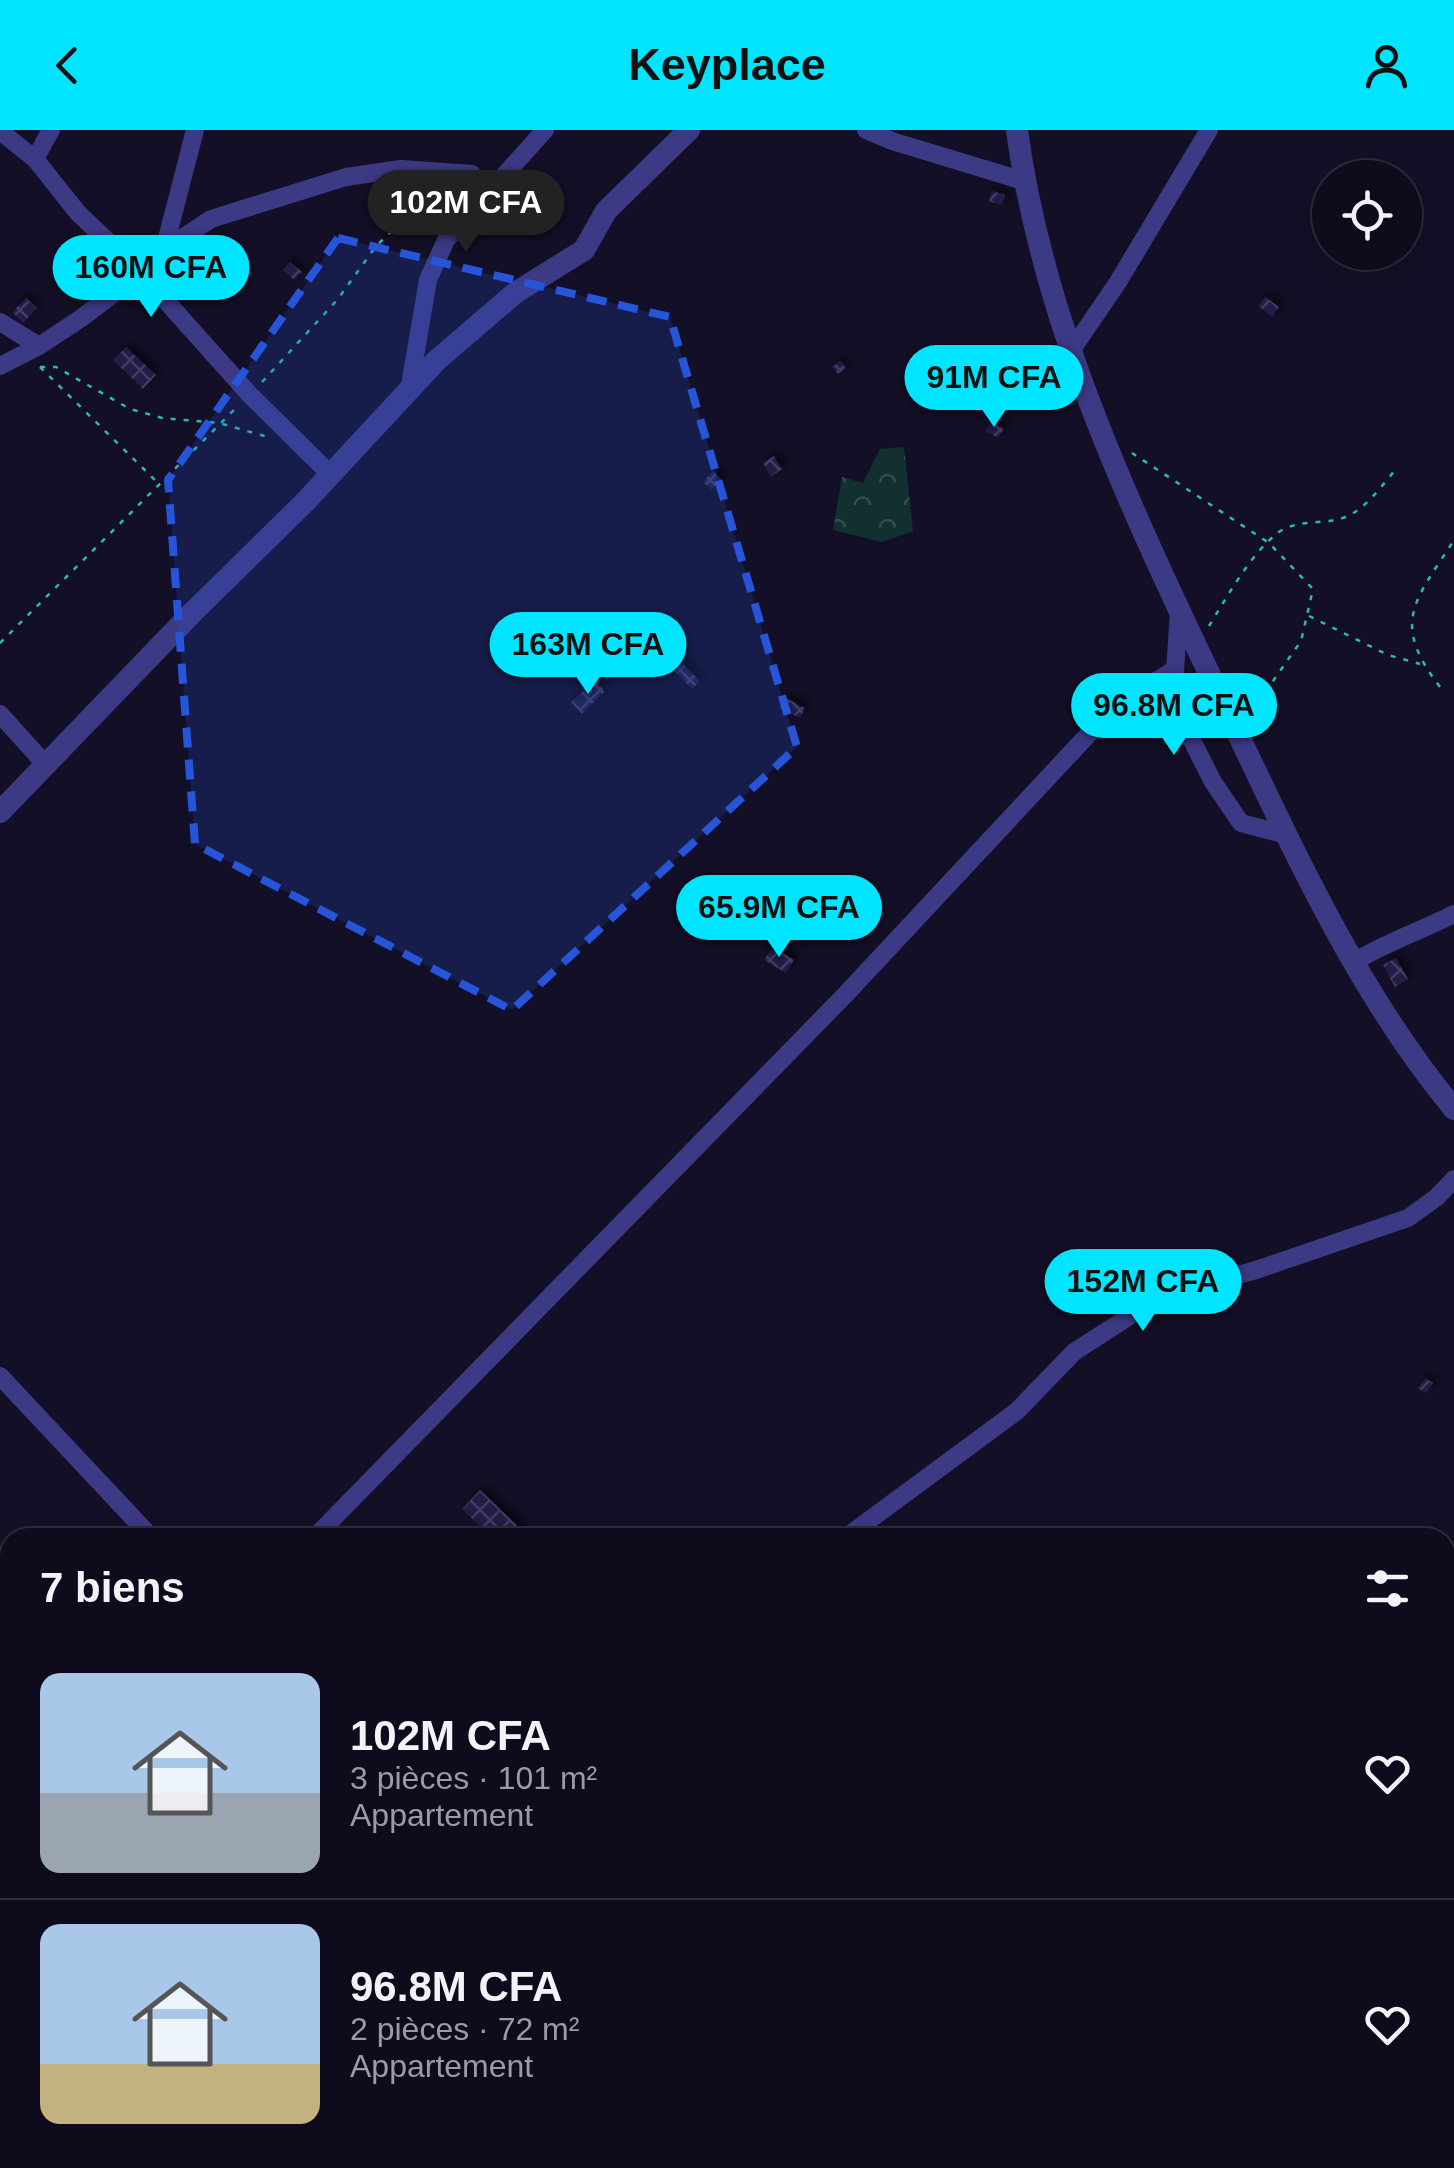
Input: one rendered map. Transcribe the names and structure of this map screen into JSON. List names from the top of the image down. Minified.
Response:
{"page":{"header":"Keyplace","price":["102M CFA","160M CFA","91M CFA","163M CFA","96.8M CFA","65.9M CFA","152M CFA"],"heading":"7 biens","list":[{"name":"102M CFA","note":"3 pièces · 101 m² · Appartement"},{"name":"96.8M CFA","note":"2 pièces · 72 m² · Appartement"}]}}
